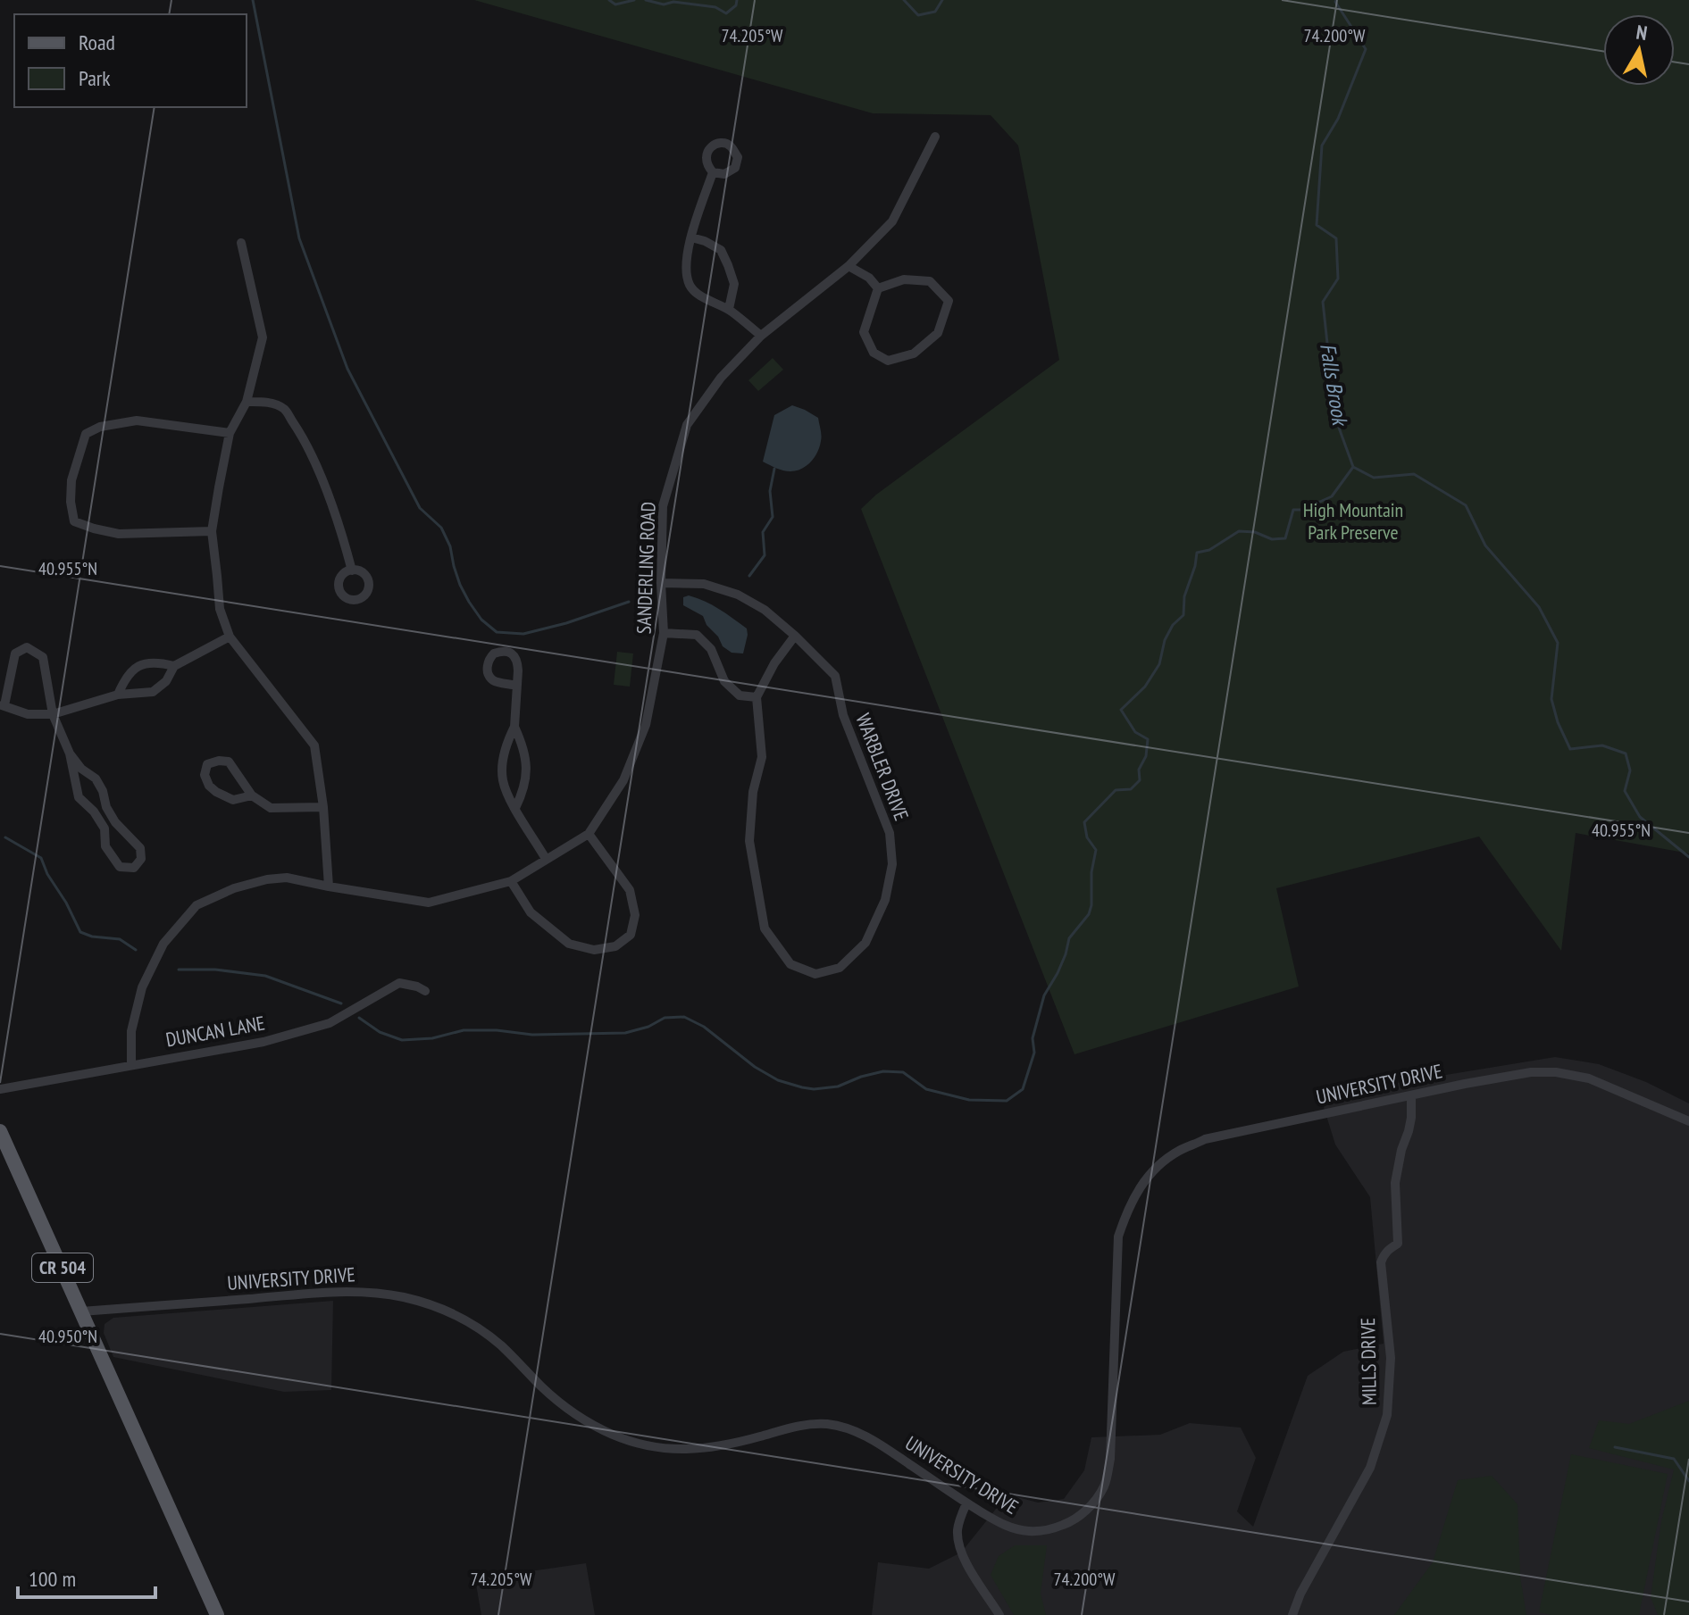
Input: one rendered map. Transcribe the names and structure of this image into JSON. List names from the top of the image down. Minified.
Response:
{"streets":{"main road":["CR 504"],"street":["SANDERLING ROAD","WARBLER DRIVE","DUNCAN LANE","UNIVERSITY DRIVE","MILLS DRIVE"]},"crossings":[["SANDERLING ROAD","WARBLER DRIVE"],["SANDERLING ROAD","DUNCAN LANE"],["UNIVERSITY DRIVE","CR 504"],["UNIVERSITY DRIVE","MILLS DRIVE"]],"water":["Falls Brook"],"parks":["High Mountain Park Preserve"],"legend":["Road","Park"],"scale_bar":"100 m","north":"top","coordinates":["74.205°W","74.200°W","40.955°N","40.950°N"]}
